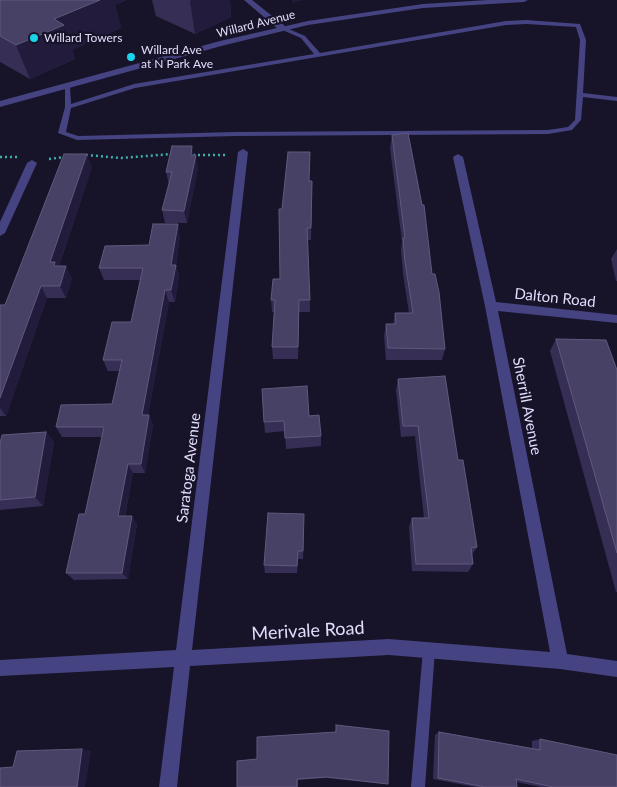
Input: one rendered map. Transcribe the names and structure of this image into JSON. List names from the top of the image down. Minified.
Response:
{"streets":{"street":["Willard Avenue","Dalton Road","Sherrill Avenue","Saratoga Avenue","Merivale Road"]},"crossings":[["Dalton Road","Sherrill Avenue"],["Sherrill Avenue","Merivale Road"],["Saratoga Avenue","Merivale Road"]],"places":["Willard Towers","Willard Ave at N Park Ave"]}
